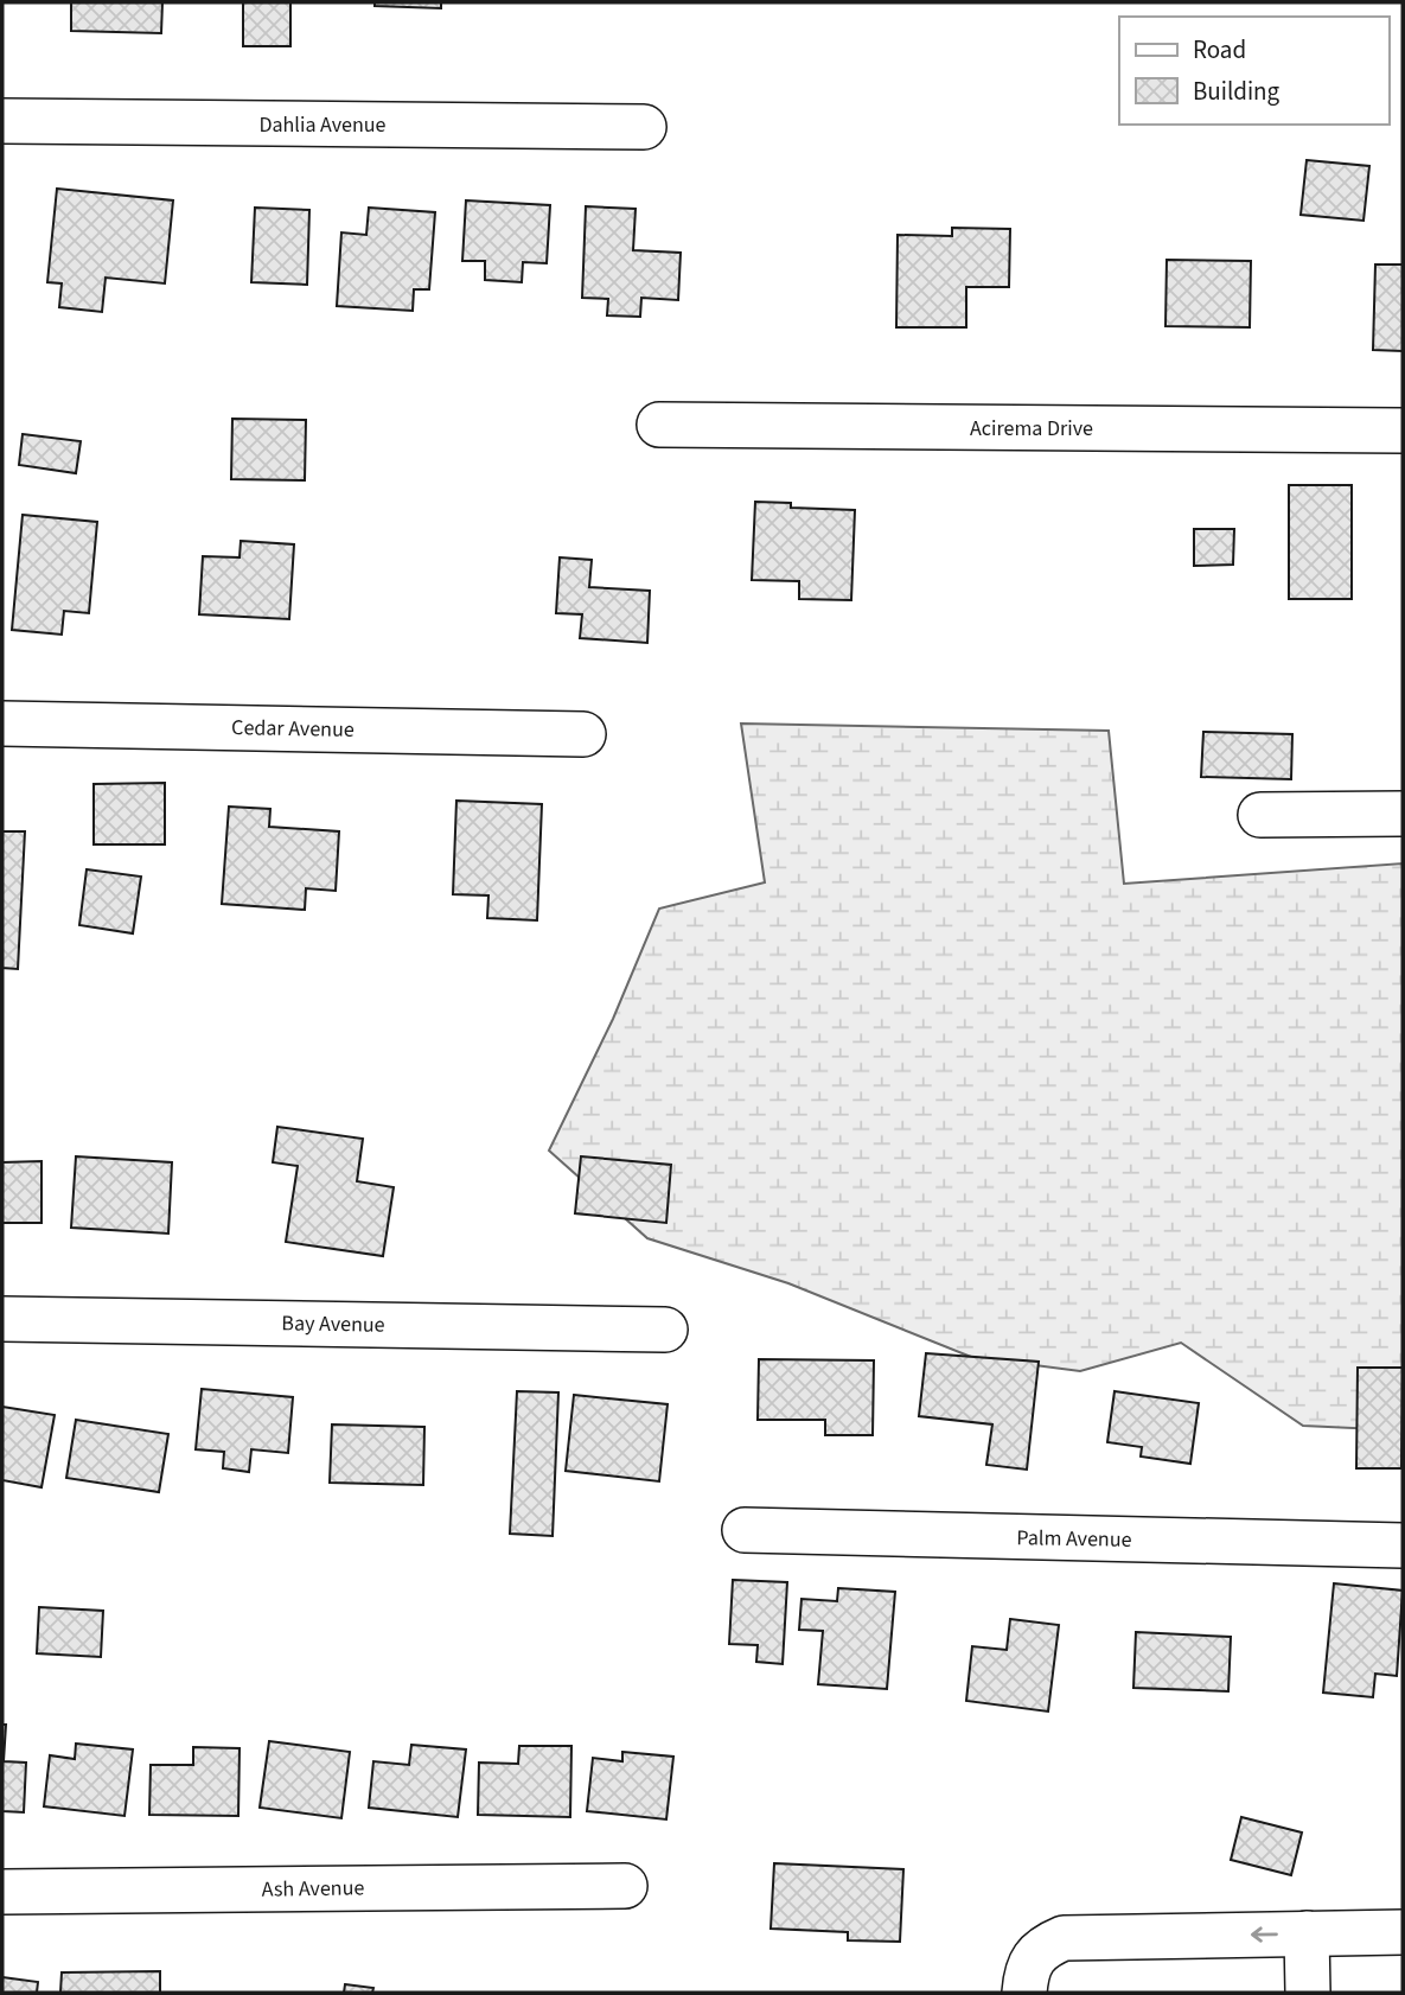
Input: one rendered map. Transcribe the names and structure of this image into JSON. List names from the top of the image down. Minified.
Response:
{"streets":{"street":["Dahlia Avenue","Acirema Drive","Cedar Avenue","Bay Avenue","Palm Avenue","Ash Avenue"]},"legend":["Road","Building"]}
